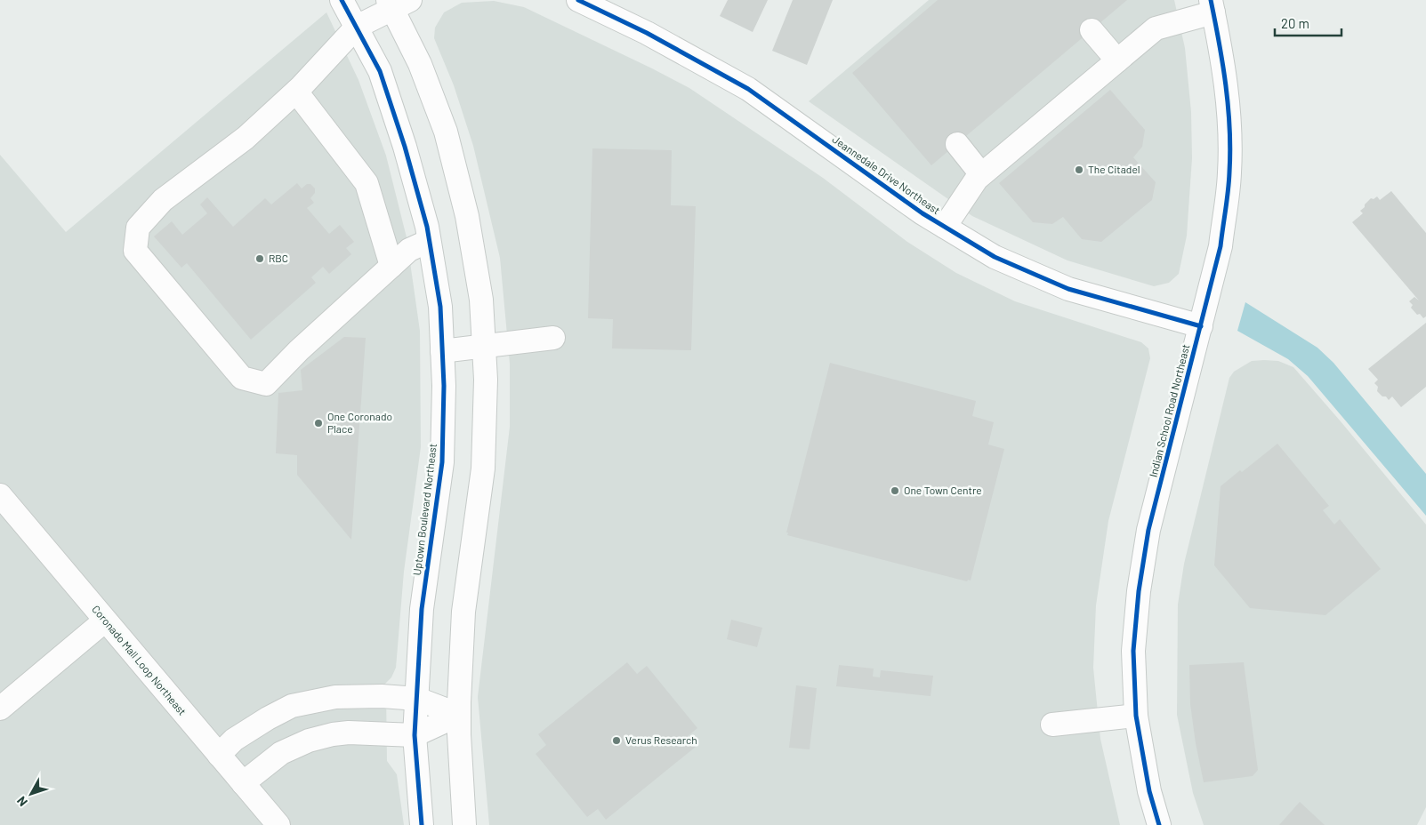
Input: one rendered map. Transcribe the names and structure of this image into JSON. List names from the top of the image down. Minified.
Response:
{"streets":{"street":["Jeannedale Drive Northeast","Indian School Road Northeast","Uptown Boulevard Northeast","Coronado Mall Loop Northeast"]},"crossings":[["Jeannedale Drive Northeast","Indian School Road Northeast"]],"places":["The Citadel","RBC","One Coronado Place","One Town Centre","Verus Research"],"scale_bar":"20 m","north":"bottom left"}
